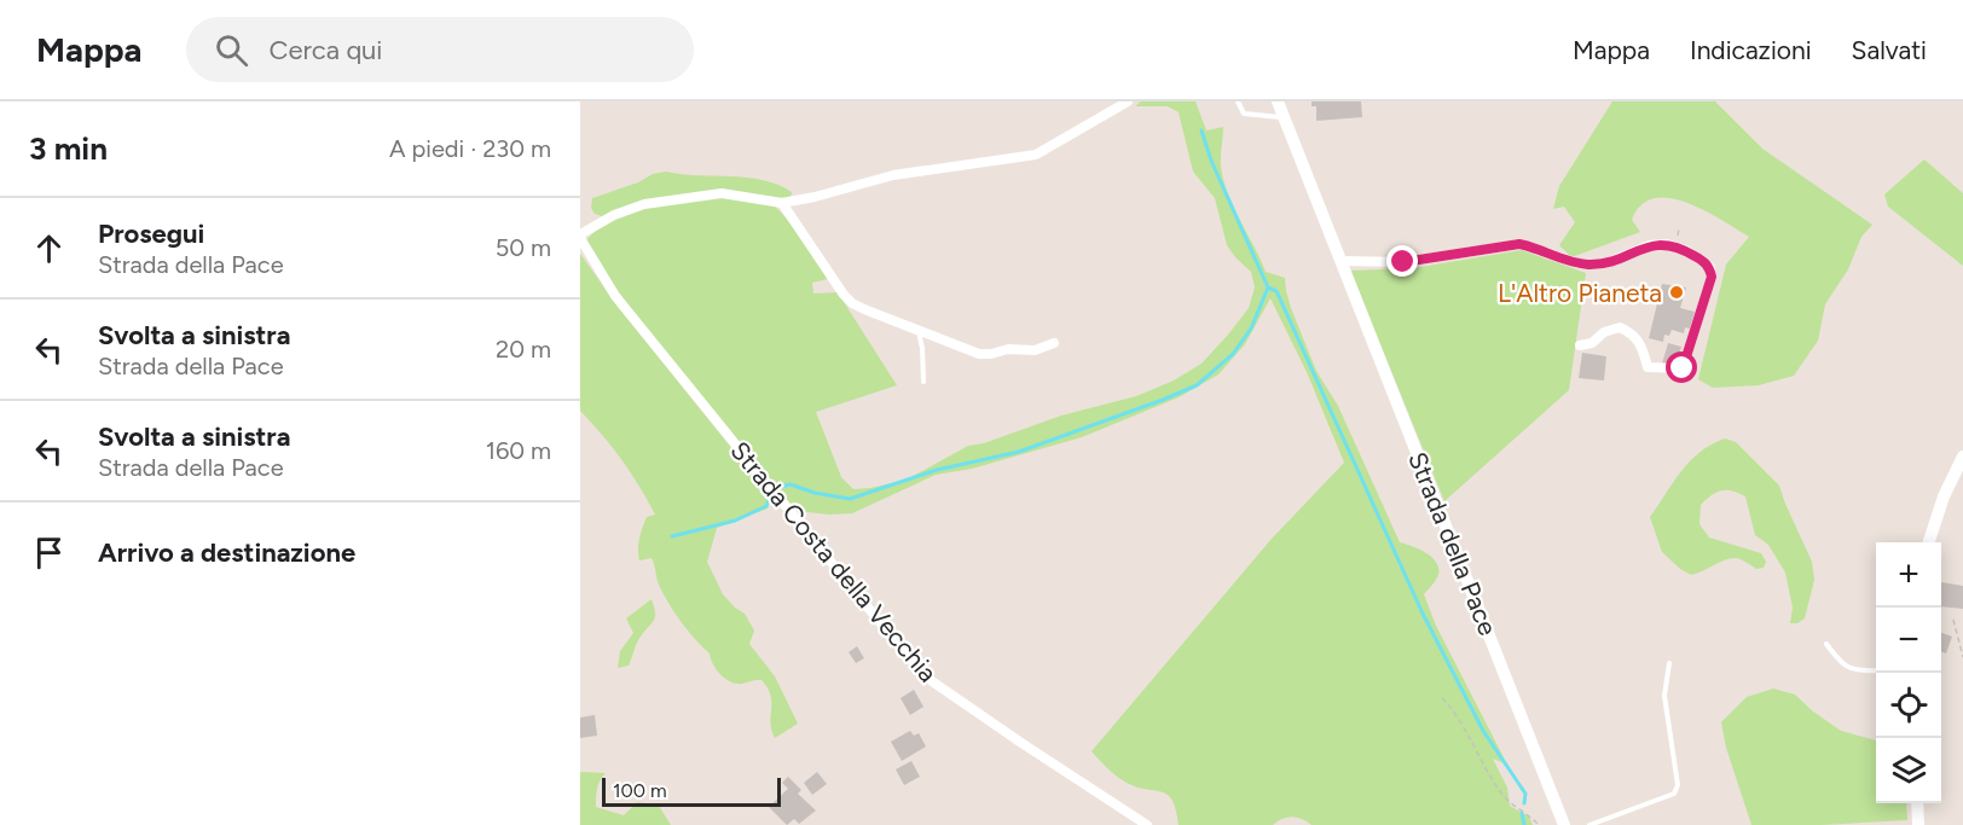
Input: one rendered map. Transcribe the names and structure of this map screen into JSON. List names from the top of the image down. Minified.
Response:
{"streets":{"street":["Strada della Pace","Strada Costa della Vecchia"]},"places":["L'Altro Pianeta"],"scale_bar":"100 m","page":{"header":"Mappa","search":"Cerca qui","nav":["Mappa","Indicazioni","Salvati"],"heading":["3 min","A piedi · 230 m"],"list":[["Prosegui","Strada della Pace","50 m"],["Svolta a sinistra","Strada della Pace","20 m"],["Svolta a sinistra","Strada della Pace","160 m"],"Arrivo a destinazione"],"map_buttons":["+","−"],"scale":"100 m"}}
